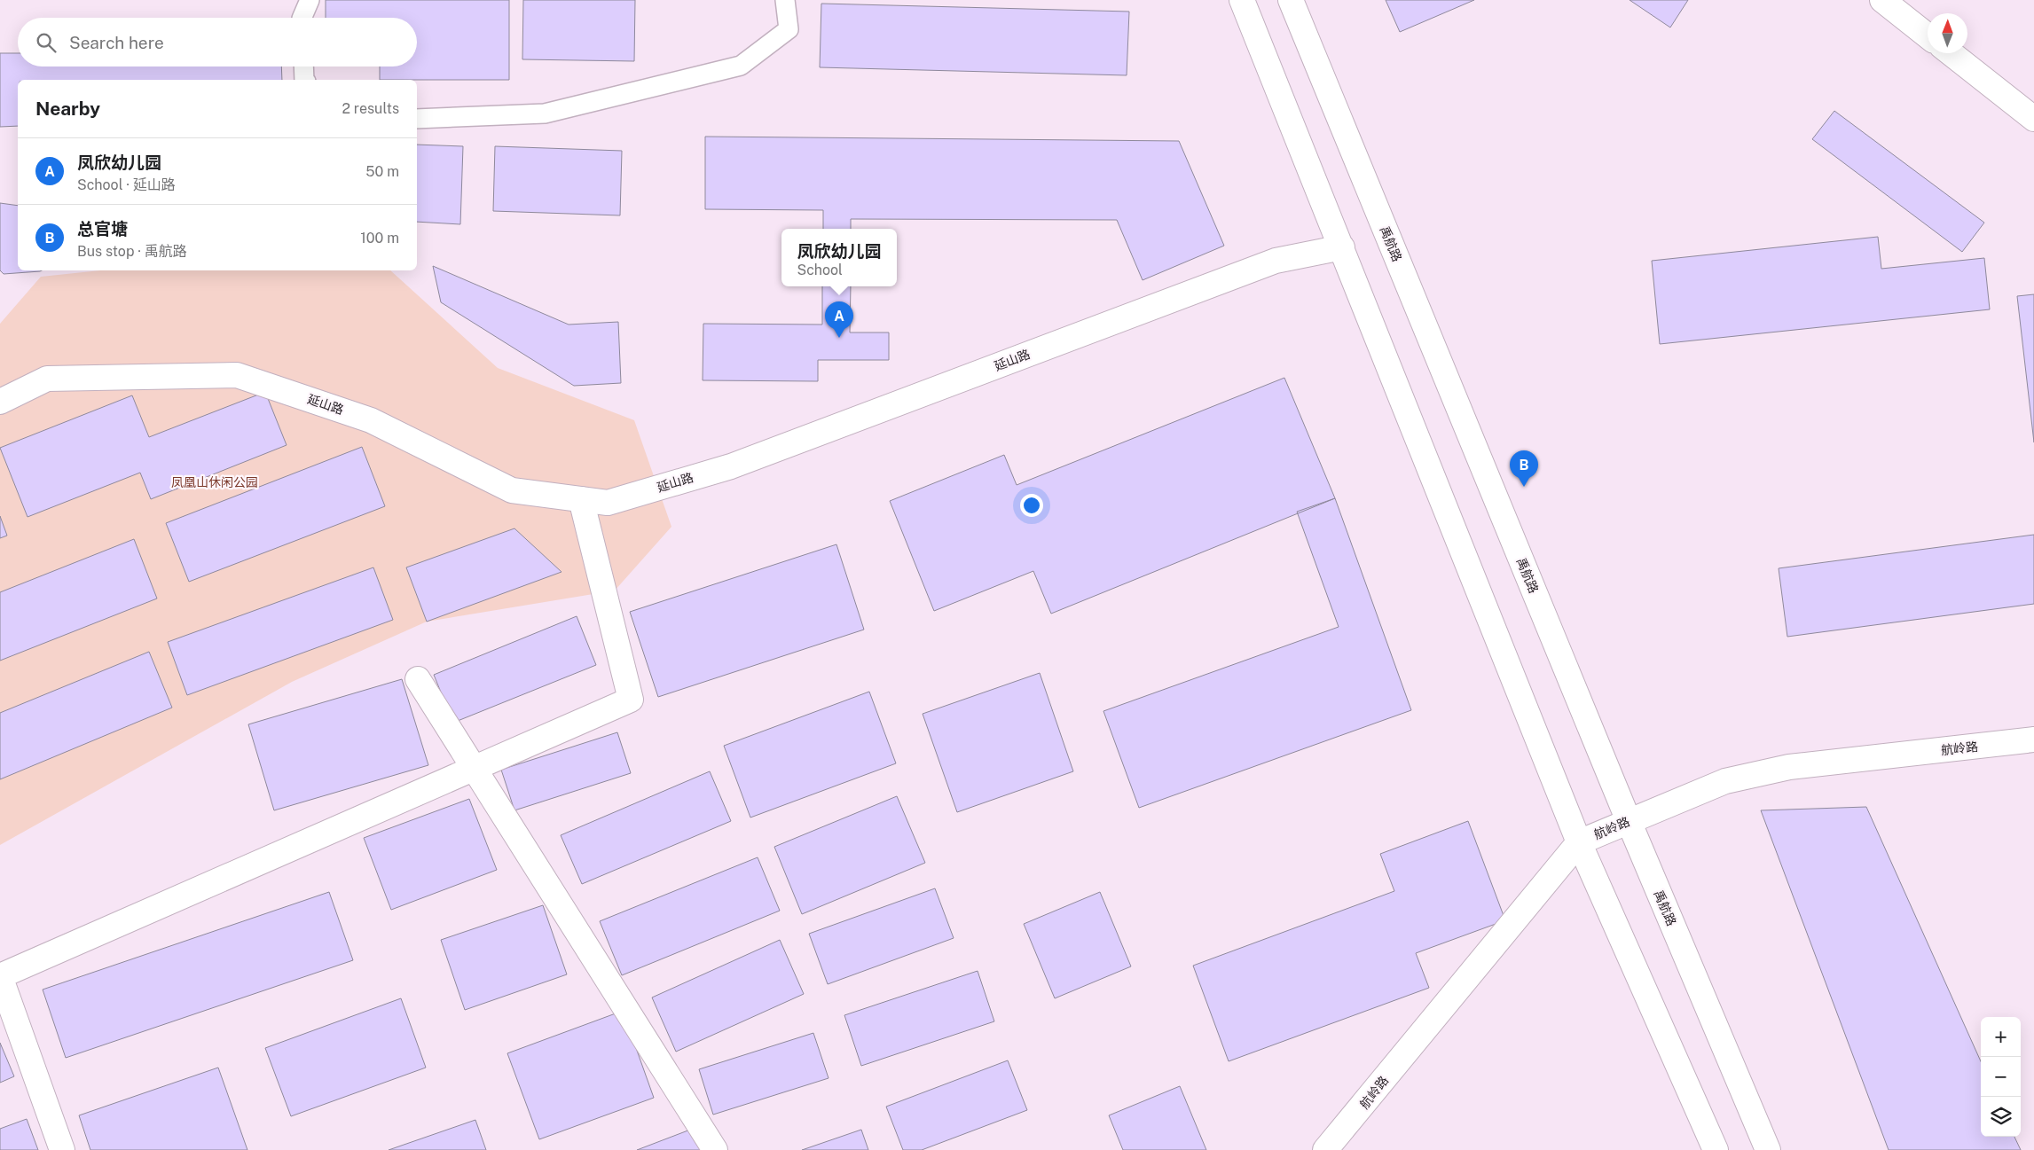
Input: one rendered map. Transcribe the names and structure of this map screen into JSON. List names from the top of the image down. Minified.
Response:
{"streets":{"street":["禹航路","延山路","航岭路"]},"crossings":[["禹航路","航岭路"]],"parks":["凤凰山休闲公园"],"north":"top","page":{"search":"Search here","heading":["Nearby","2 results"],"list":[{"mark":"A","name":"凤欣幼儿园","note":"School · 延山路","value":"50 m"},{"mark":"B","name":"总官塘","note":"Bus stop · 禹航路","value":"100 m"}],"popup":["凤欣幼儿园","School"],"pins":["A","B"],"map_buttons":["+","−"]}}
